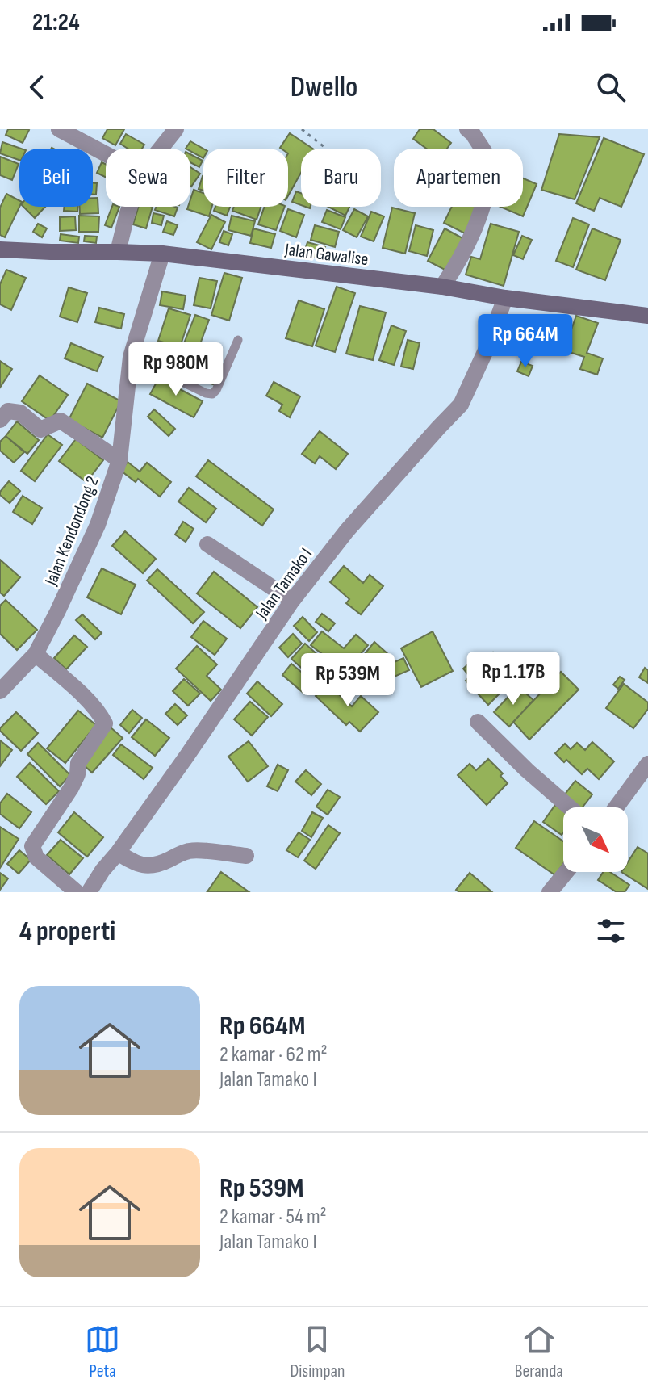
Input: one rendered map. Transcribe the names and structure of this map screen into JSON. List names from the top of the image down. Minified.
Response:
{"streets":{"street":["Jalan Gawalise","Jalan Kendondong 2","Jalan Tamako I"]},"crossings":[["Jalan Gawalise","Jalan Kendondong 2"],["Jalan Gawalise","Jalan Tamako I"]],"north":"bottom right","page":{"status":"21:24","header":"Dwello","chip":["Beli","Sewa","Filter","Baru","Apartemen"],"price":["Rp 664M","Rp 980M","Rp 1.17B","Rp 539M"],"heading":"4 properti","list":[{"name":"Rp 664M","note":"2 kamar · 62 m² · Jalan Tamako I"},{"name":"Rp 539M","note":"2 kamar · 54 m² · Jalan Tamako I"}],"tabs":["Peta","Disimpan","Beranda"]}}
